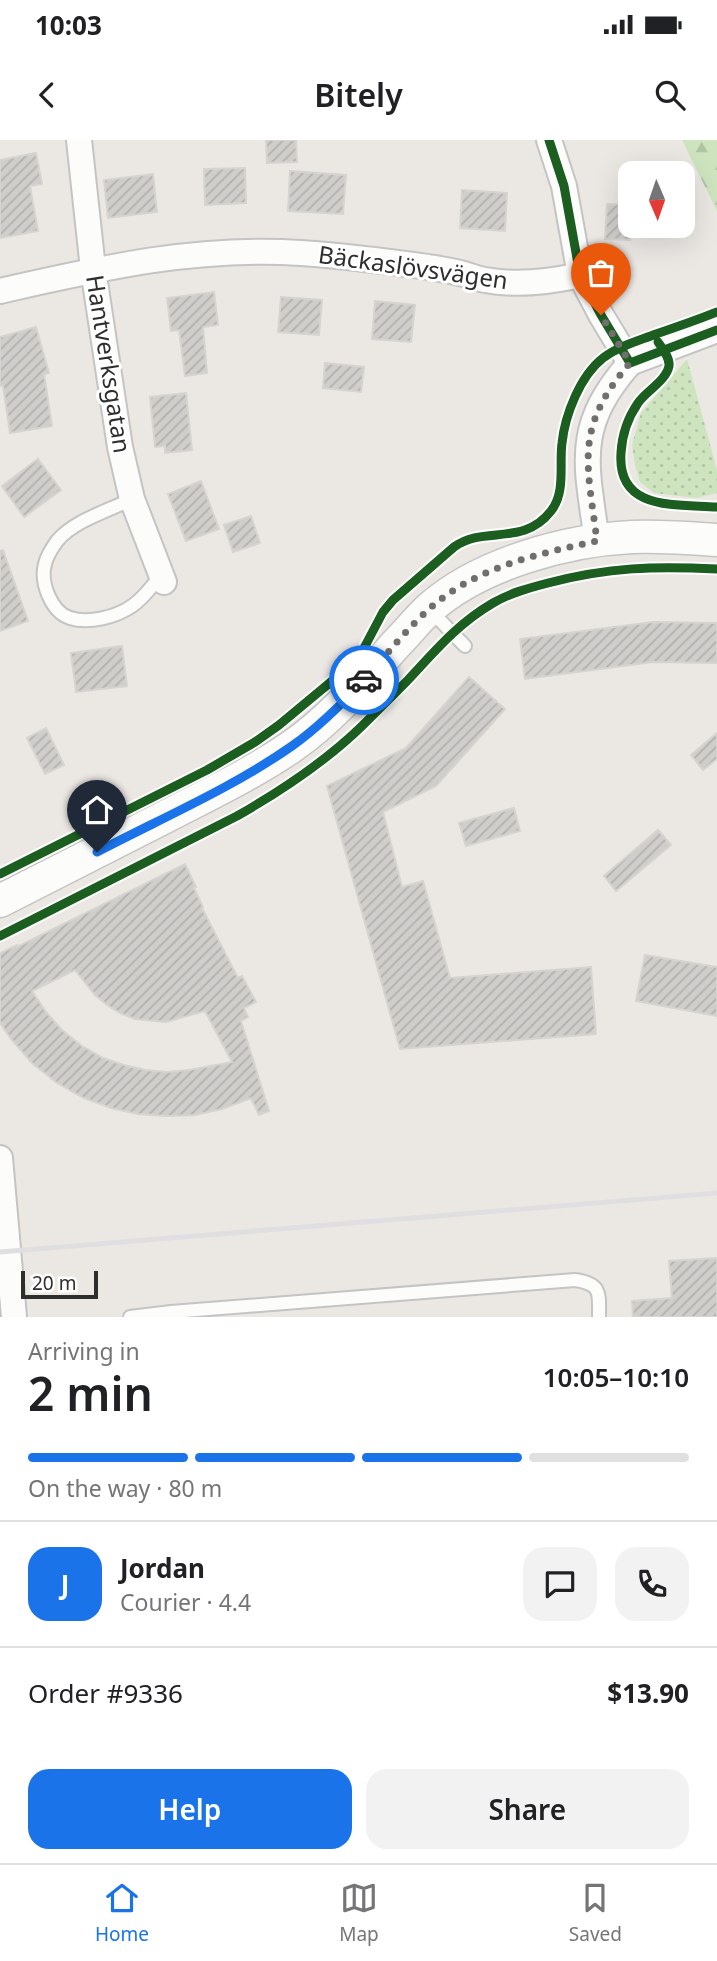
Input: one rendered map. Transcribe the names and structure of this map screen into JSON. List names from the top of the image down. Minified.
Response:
{"streets":{"street":["Bäckaslövsvägen","Hantverksgatan"]},"crossings":[["Bäckaslövsvägen","Hantverksgatan"]],"scale_bar":"20 m","north":"bottom","page":{"status":"10:03","header":"Bitely","scale":"20 m","heading":["2 min","Arriving in","10:05–10:10"],"panel":["Jordan","Courier · 4.4","Order #9336","$13.90"],"bar":"On the way · 80 m","round":"J","buttons":["Help","Share"],"tabs":["Home","Map","Saved"]}}
